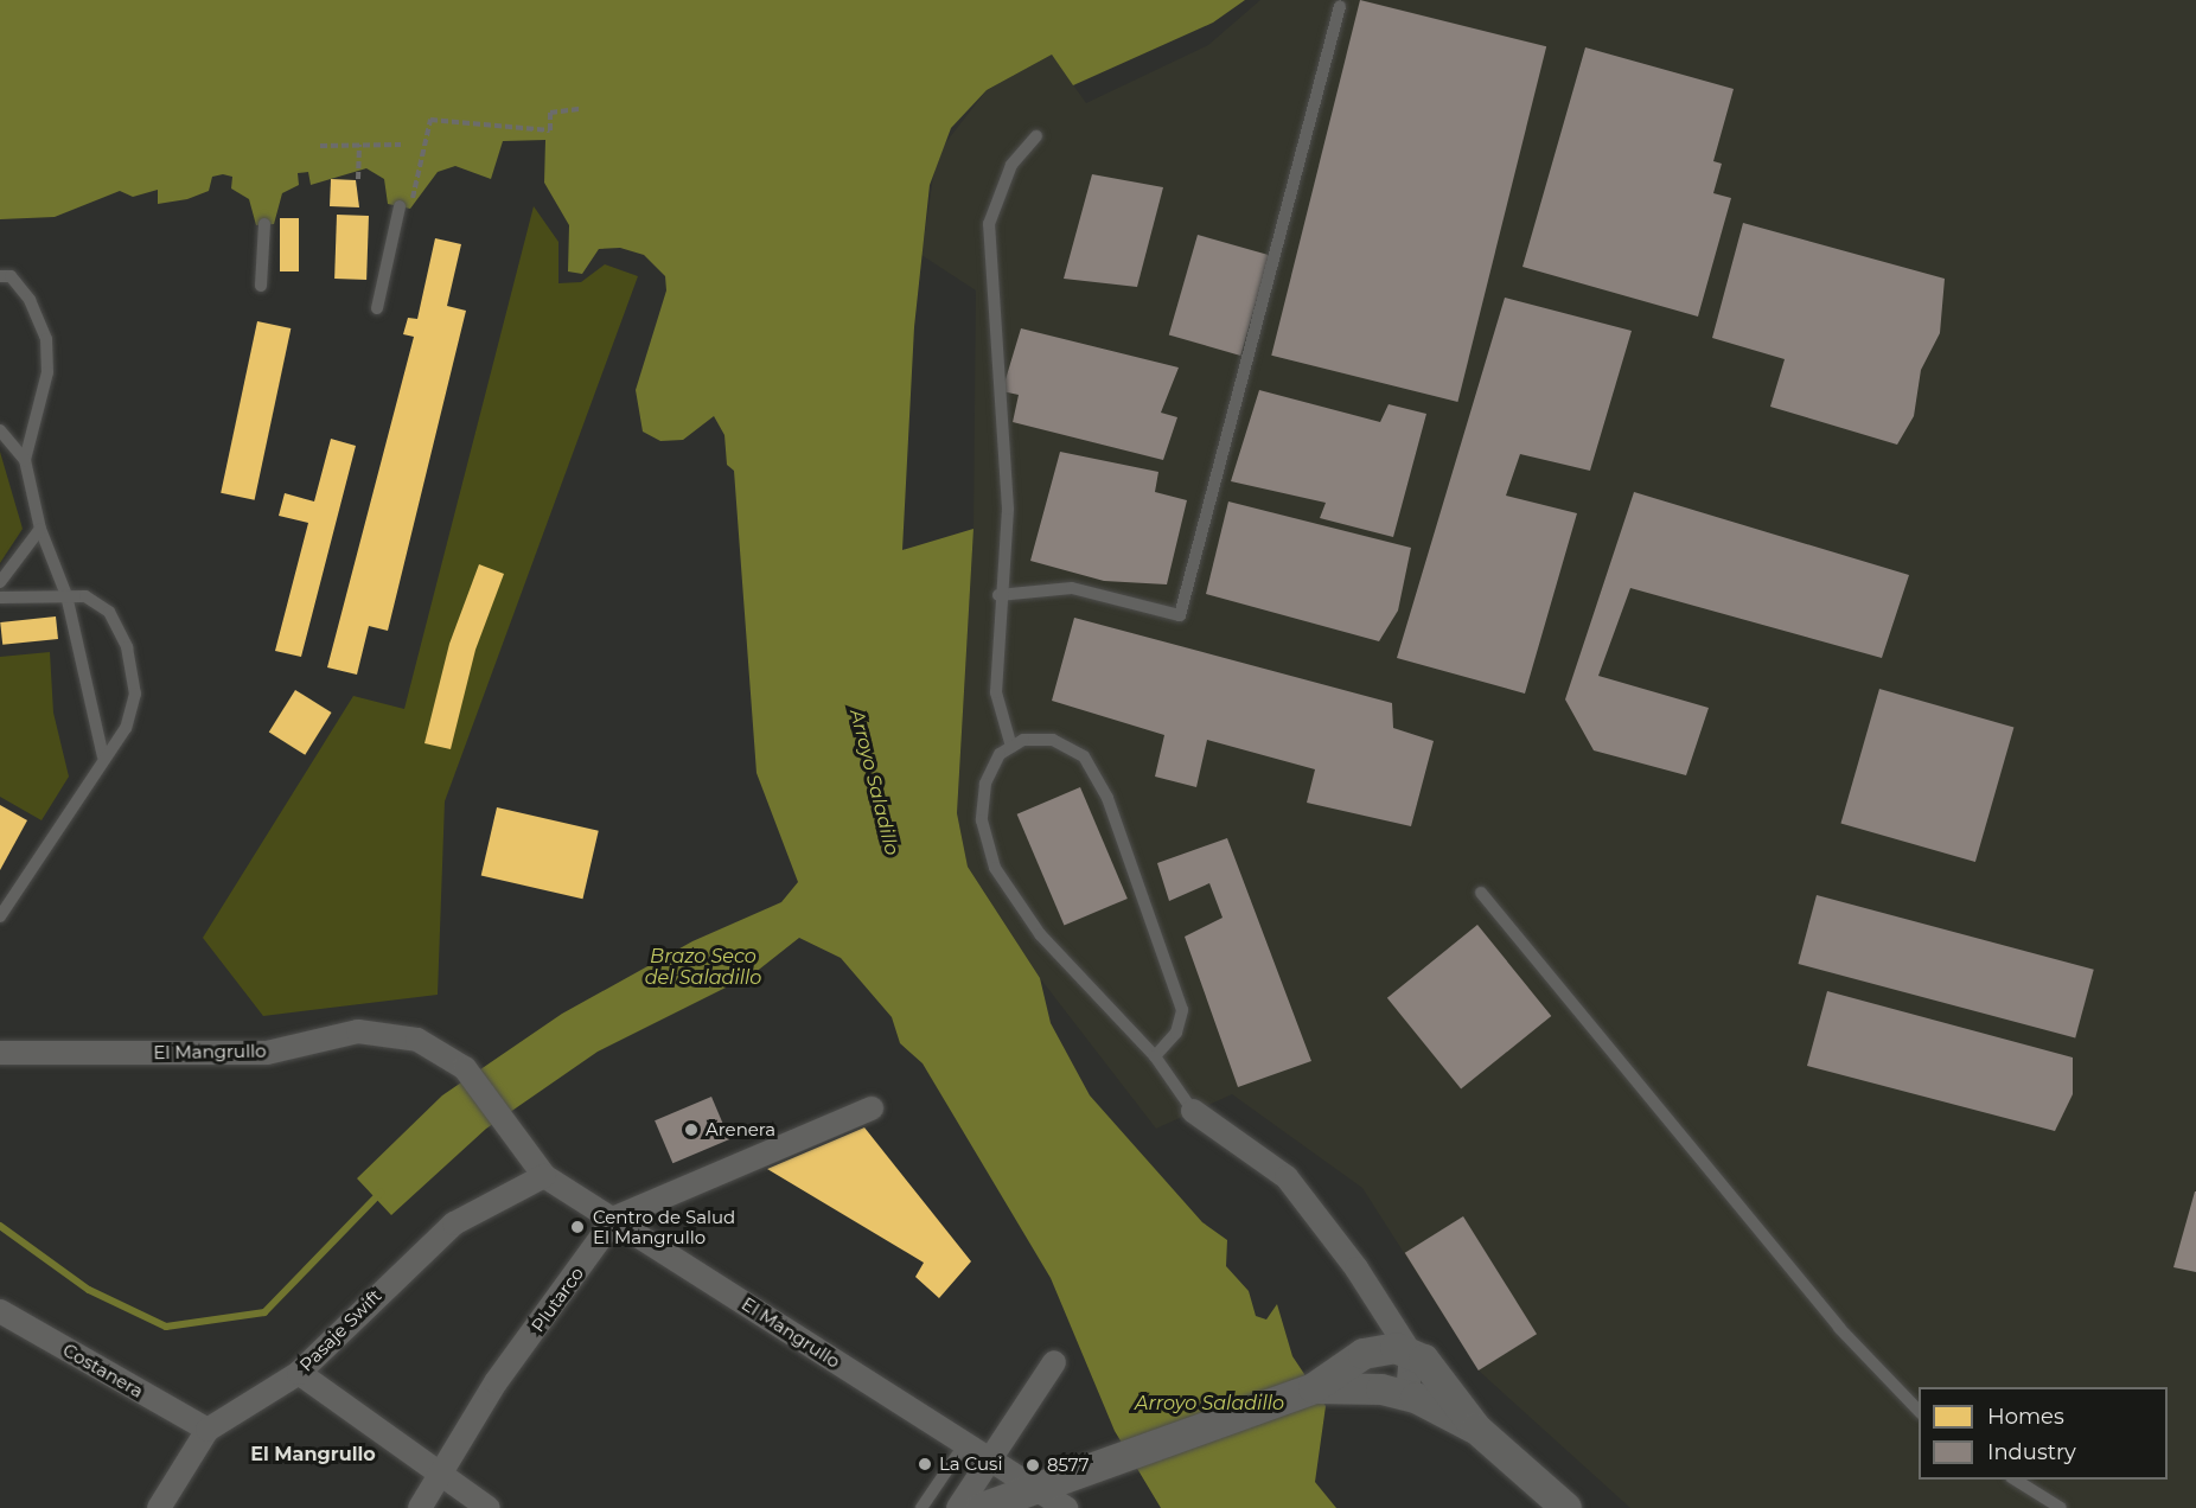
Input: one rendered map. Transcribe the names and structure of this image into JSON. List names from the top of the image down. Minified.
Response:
{"streets":{"street":["El Mangrullo","Plutarco","Pasaje Swift","Costanera"]},"crossings":[["El Mangrullo","Plutarco"],["El Mangrullo","Pasaje Swift"],["Pasaje Swift","Costanera"]],"districts":["El Mangrullo"],"water":["Arroyo Saladillo","Brazo Seco del Saladillo"],"places":["Arenera","Centro de Salud El Mangrullo","La Cusi","8577"],"legend":["Homes","Industry"]}
